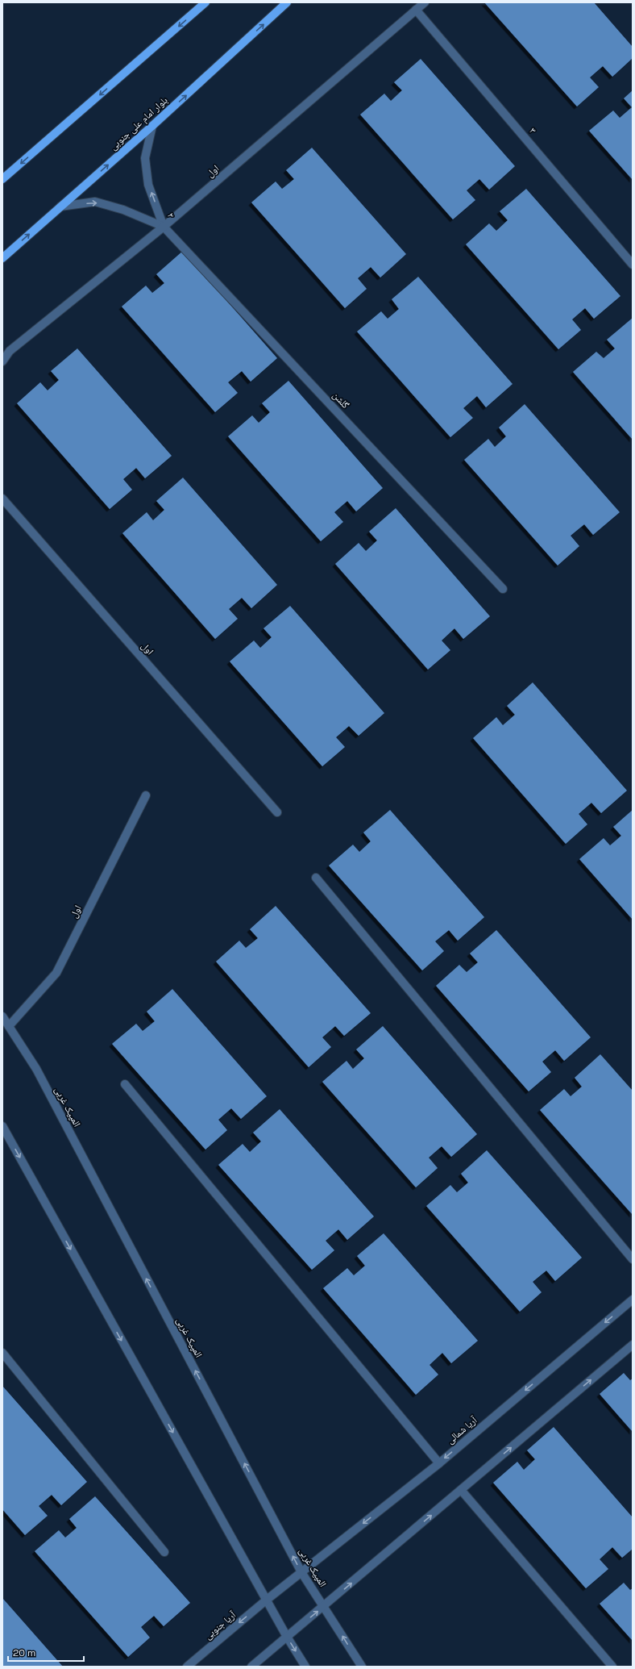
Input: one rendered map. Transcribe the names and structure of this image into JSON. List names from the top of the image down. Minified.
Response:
{"streets":{"main road":["بلوار امام علی جنوبی"],"street":["۳","اول","۲","گلشن","المپیک غربی","آریا شمالی","آریا جنوبی"]},"crossings":[["بلوار امام علی جنوبی","۲"],["۳","اول"],["اول","۲"],["اول","گلشن"],["اول","المپیک غربی"],["۲","گلشن"],["المپیک غربی","آریا شمالی"],["المپیک غربی","آریا جنوبی"],["آریا شمالی","آریا جنوبی"]],"scale_bar":"20 m"}
